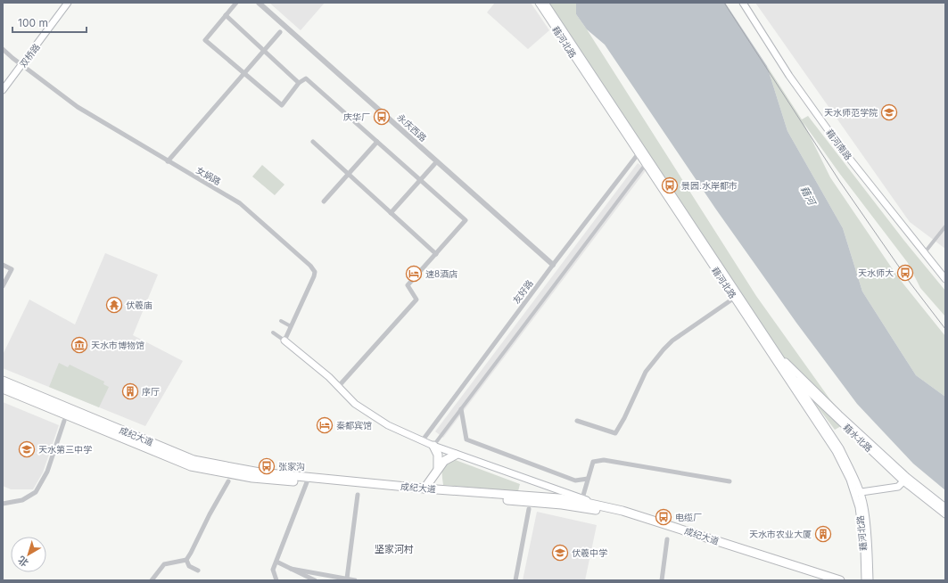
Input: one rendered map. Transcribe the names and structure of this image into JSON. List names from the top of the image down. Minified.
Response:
{"streets":{"highway":["成纪大道"],"main road":["藉河北路","双桥路","藉河南路","藉水北路"],"street":["永庆西路","女娲路","友好路"]},"crossings":[["藉河北路","友好路"],["藉河北路","藉水北路"],["双桥路","女娲路"],["永庆西路","友好路"]],"districts":["坚家河村"],"water":["藉河"],"places":{"school or university":["天水师范学院","天水第三中学","伏羲中学"],"bus stop":["庆华厂","景园.水岸都市","天水师大","张家沟","电缆厂"],"hotel":["速8酒店","秦都宾馆"],"temple":["伏羲庙"],"museum":["天水市博物馆"],"building":["序厅","天水市农业大厦"]},"scale_bar":"100 m","north":"bottom left"}
